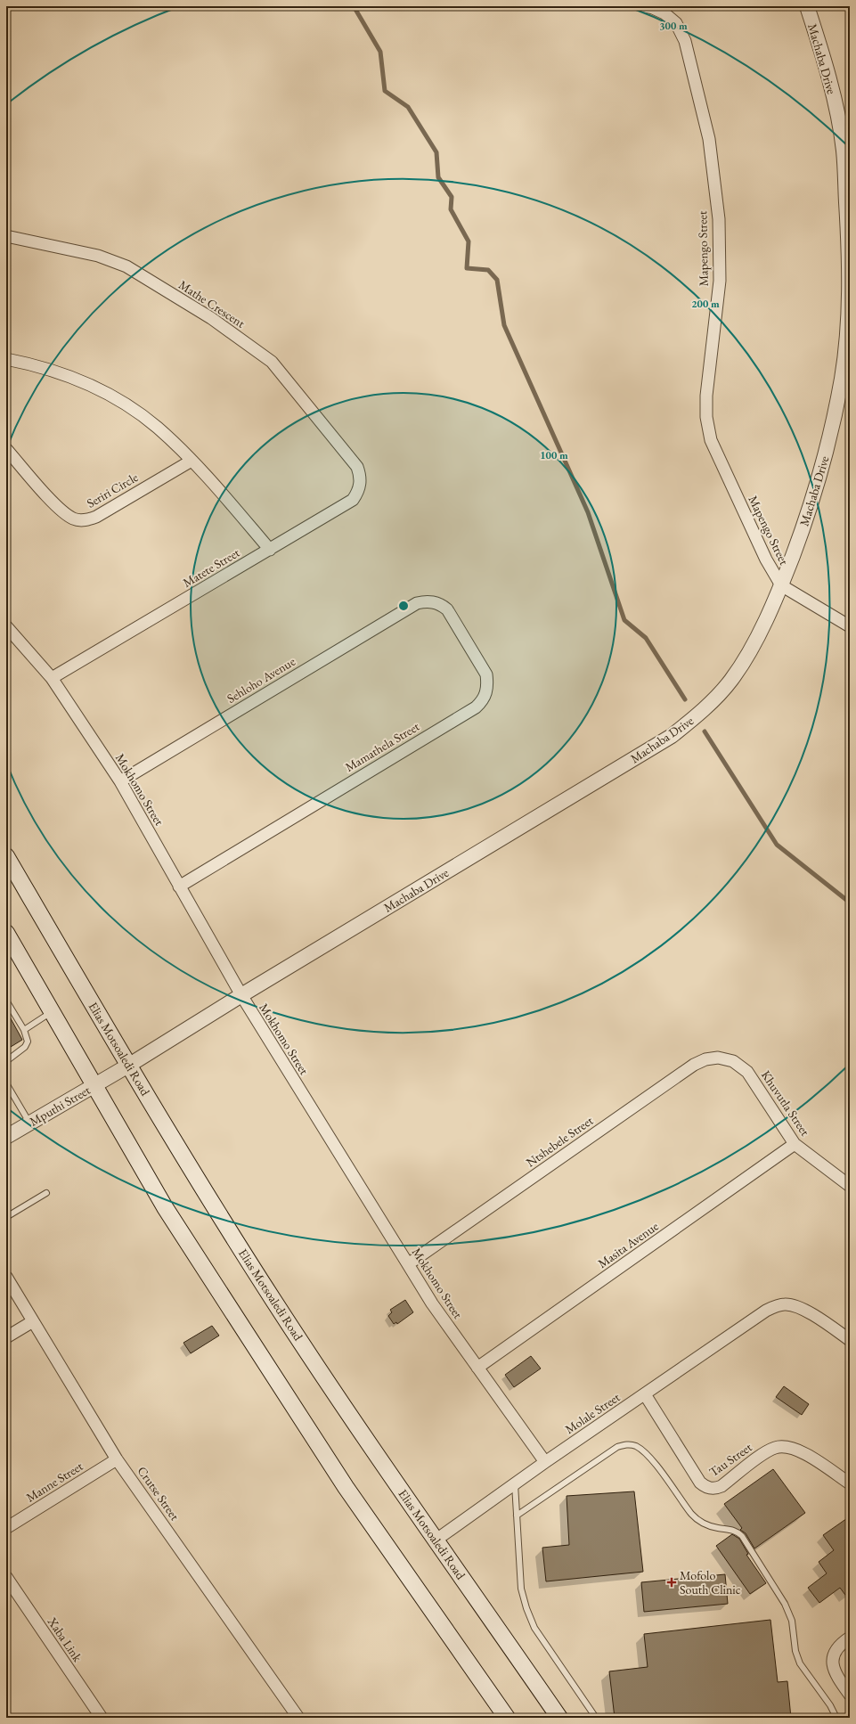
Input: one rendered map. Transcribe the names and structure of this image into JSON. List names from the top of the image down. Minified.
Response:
{"streets":{"main road":["Elias Motsoaledi Road"],"street":["Machaba Drive","Mapengo Street","Mathe Crescent","Seriri Circle","Matete Street","Sehloho Avenue","Mamathela Street","Mokhomo Street","Khuvutla Street","Mputhi Street","Ntshebele Street","Masita Avenue","Molale Street","Tau Street","Manne Street","Crutse Street","Xaba Link"]},"crossings":[["Machaba Drive","Mapengo Street"],["Machaba Drive","Mokhomo Street"],["Machaba Drive","Elias Motsoaledi Road"],["Machaba Drive","Mputhi Street"],["Mathe Crescent","Matete Street"],["Matete Street","Mokhomo Street"],["Sehloho Avenue","Mamathela Street"],["Sehloho Avenue","Mokhomo Street"],["Mamathela Street","Mokhomo Street"],["Mokhomo Street","Ntshebele Street"],["Mokhomo Street","Masita Avenue"],["Mokhomo Street","Molale Street"],["Elias Motsoaledi Road","Molale Street"],["Khuvutla Street","Ntshebele Street"],["Khuvutla Street","Masita Avenue"],["Molale Street","Tau Street"],["Manne Street","Crutse Street"]],"places":{"health":["Mofolo South Clinic"]},"rings":["300 m","200 m","100 m"]}
